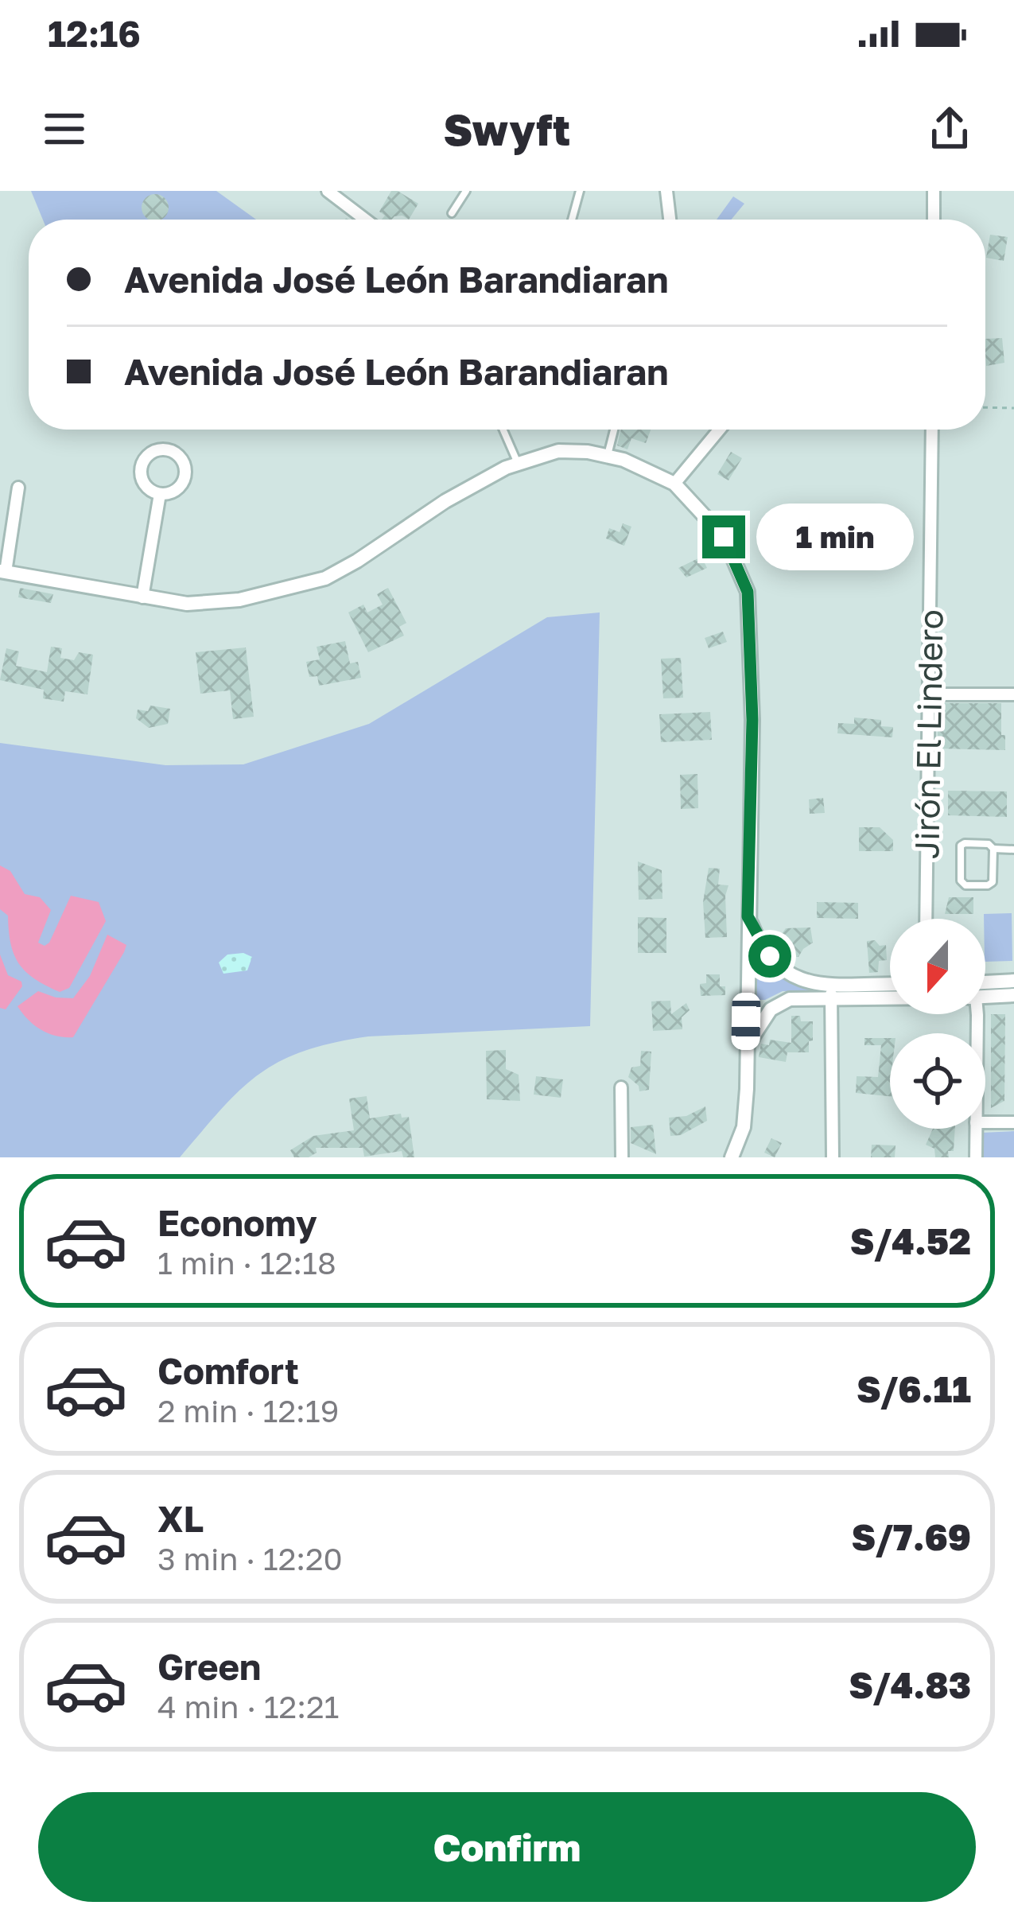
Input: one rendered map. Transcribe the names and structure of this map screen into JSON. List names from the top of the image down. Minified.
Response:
{"streets":{"street":["Jirón El Lindero"]},"north":"bottom","page":{"status":"12:16","header":"Swyft","banner":["Avenida José León Barandiaran","Avenida José León Barandiaran"],"bubble":"1 min","list":[{"name":"Economy","note":"1 min · 12:18","value":"S/4.52"},{"name":"Comfort","note":"2 min · 12:19","value":"S/6.11"},{"name":"XL","note":"3 min · 12:20","value":"S/7.69"},{"name":"Green","note":"4 min · 12:21","value":"S/4.83"}],"buttons":"Confirm"}}
